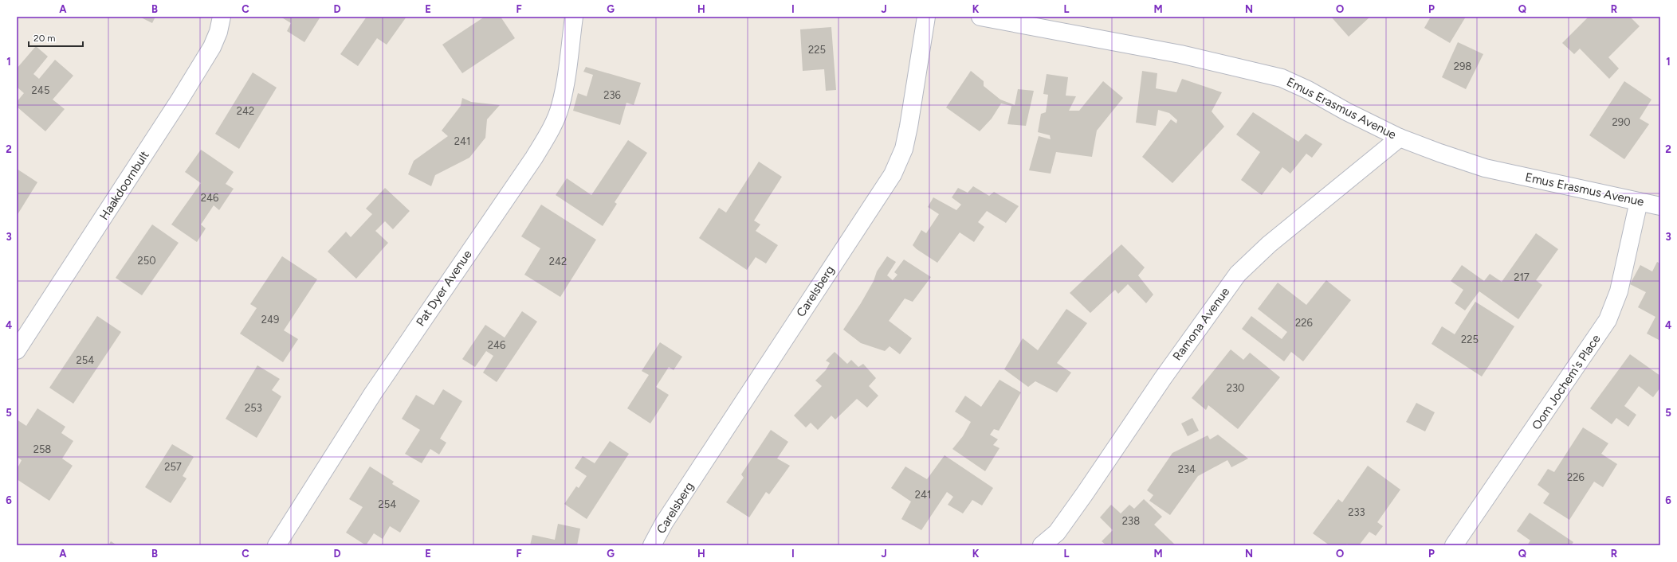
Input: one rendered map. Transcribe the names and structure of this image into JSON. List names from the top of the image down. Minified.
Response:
{"streets":{"street":["Emus Erasmus Avenue","Haakdoornbult","Pat Dyer Avenue","Carelsberg","Ramona Avenue","Oom Jochem's Place"]},"crossings":[["Emus Erasmus Avenue","Ramona Avenue"],["Emus Erasmus Avenue","Oom Jochem's Place"]],"house_numbers":["225","298","245","236","242","290","241","246","250","242","217","249","226","225","246","254","230","253","258","257","234","226","241","254","233","238"],"scale_bar":"20 m","grid":{"columns":["A","B","C","D","E","F","G","H","I","J","K","L","M","N","O","P","Q","R"],"rows":["1","2","3","4","5","6"]}}
